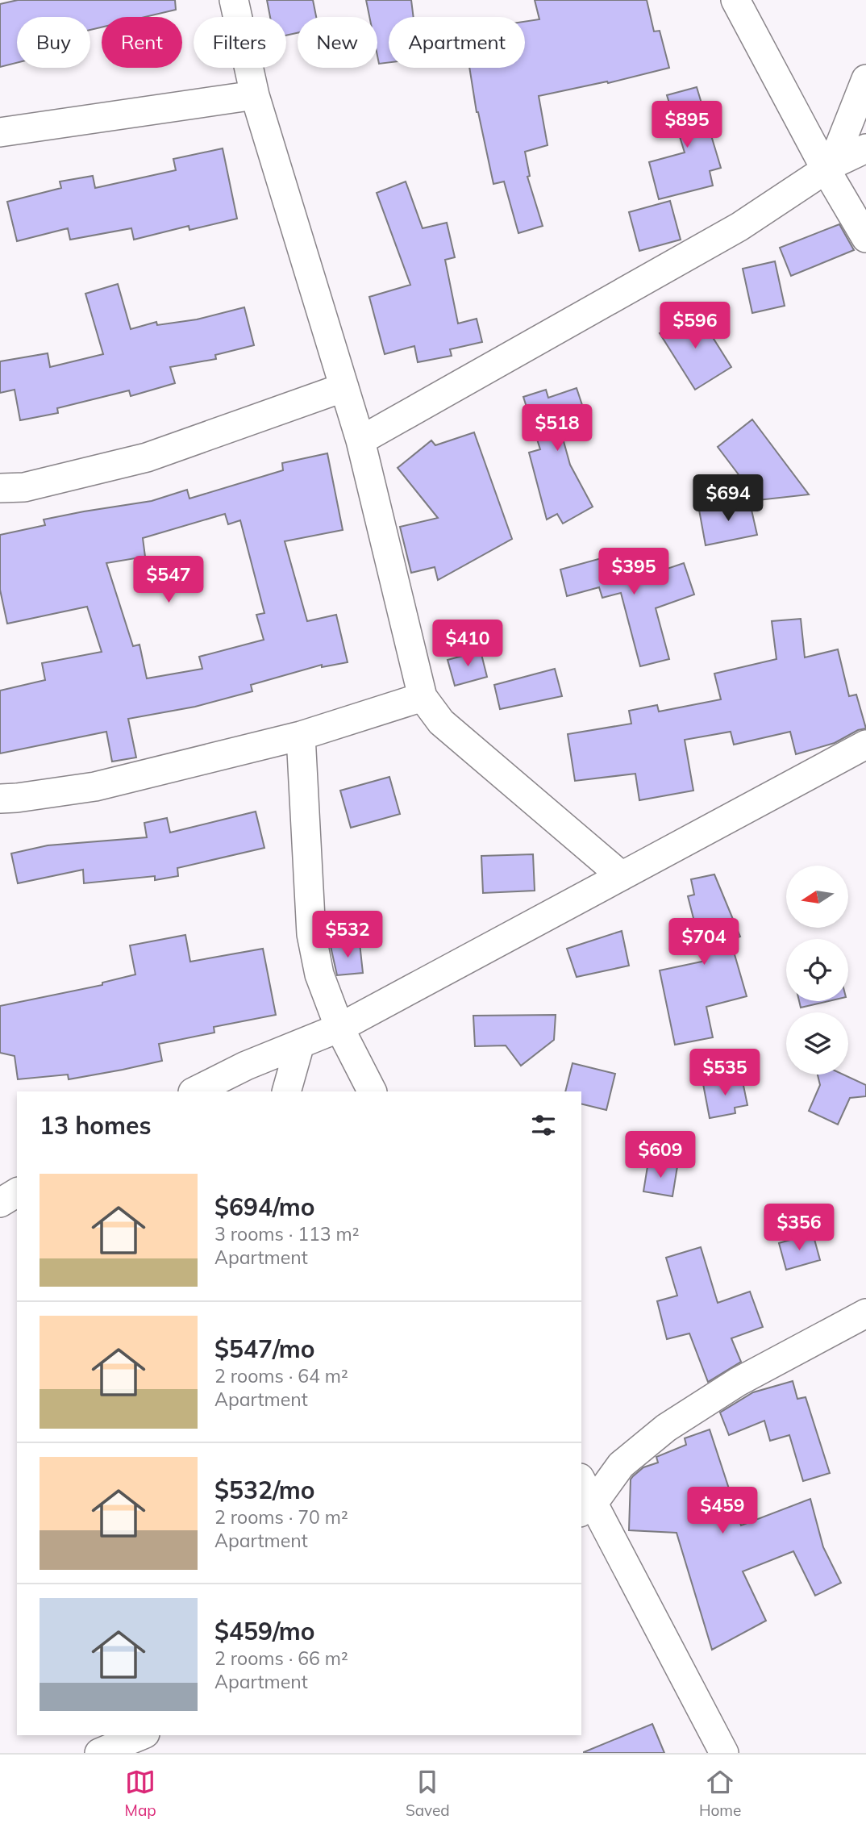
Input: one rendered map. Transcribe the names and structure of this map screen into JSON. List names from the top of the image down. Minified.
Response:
{"north":"left","page":{"chip":["Buy","Rent","Filters","New","Apartment"],"price":["$895","$596","$518","$694","$395","$547","$410","$532","$704","$535","$609","$356","$459"],"heading":"13 homes","list":[{"name":"$694/mo","note":"3 rooms · 113 m² · Apartment"},{"name":"$547/mo","note":"2 rooms · 64 m² · Apartment"},{"name":"$532/mo","note":"2 rooms · 70 m² · Apartment"},{"name":"$459/mo","note":"2 rooms · 66 m² · Apartment"}],"tabs":["Map","Saved","Home"]}}
